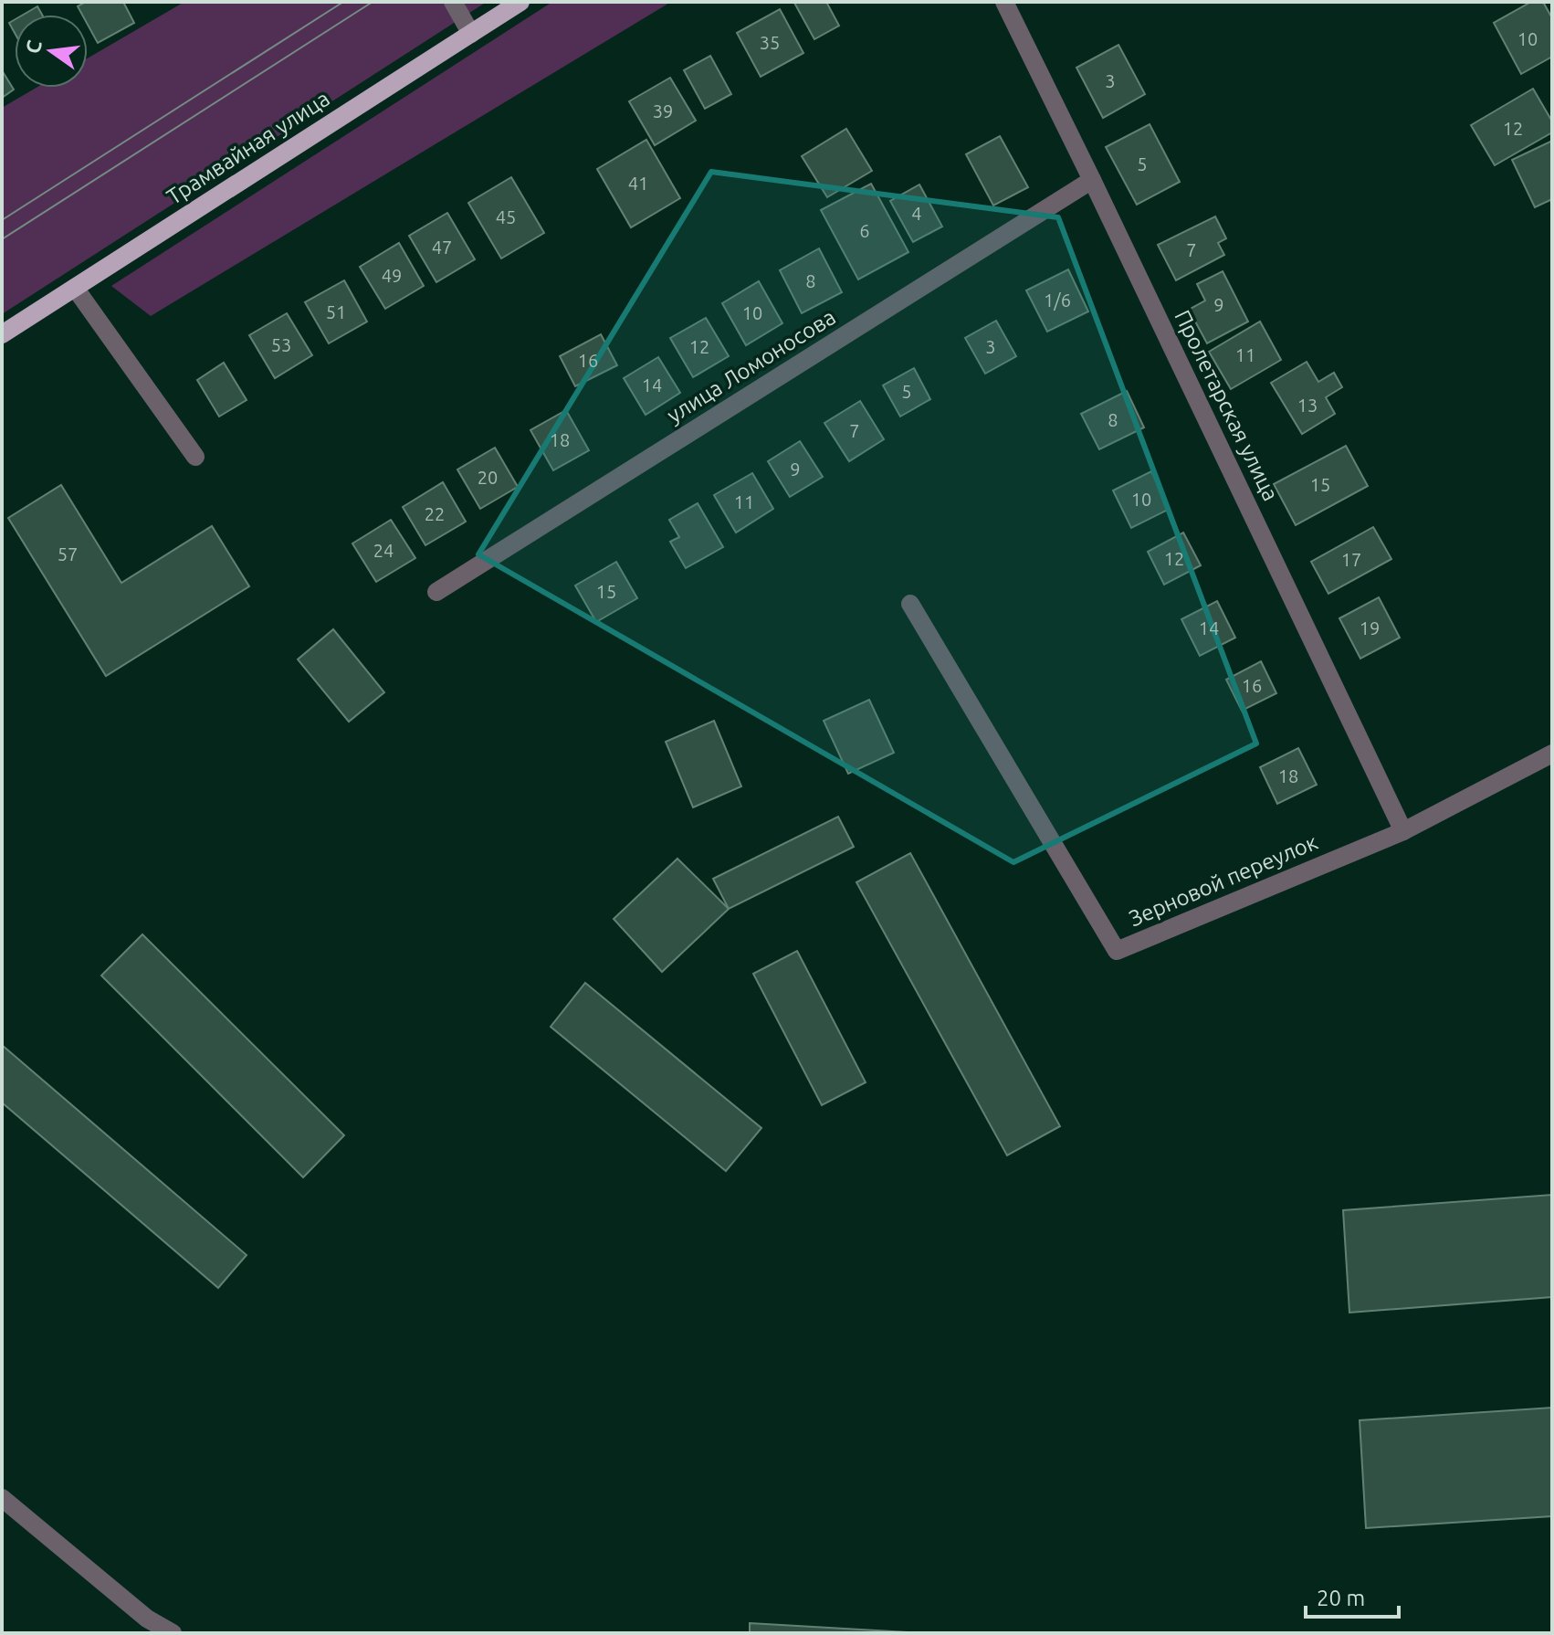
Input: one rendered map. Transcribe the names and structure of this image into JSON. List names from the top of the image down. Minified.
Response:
{"streets":{"main road":["Трамвайная улица"],"street":["улица Ломоносова","Пролетарская улица","Зерновой переулок"]},"crossings":[["улица Ломоносова","Пролетарская улица"],["Пролетарская улица","Зерновой переулок"]],"house_numbers":["10","35","3","39","12","5","41","4","45","6","47","7","49","8","1/6","9","51","10","53","12","3","11","16","14","5","13","8","7","18","9","20","15","10","11","22","24","57","12","17","15","14","19","16","18"],"scale_bar":"20 m","north":"left"}
